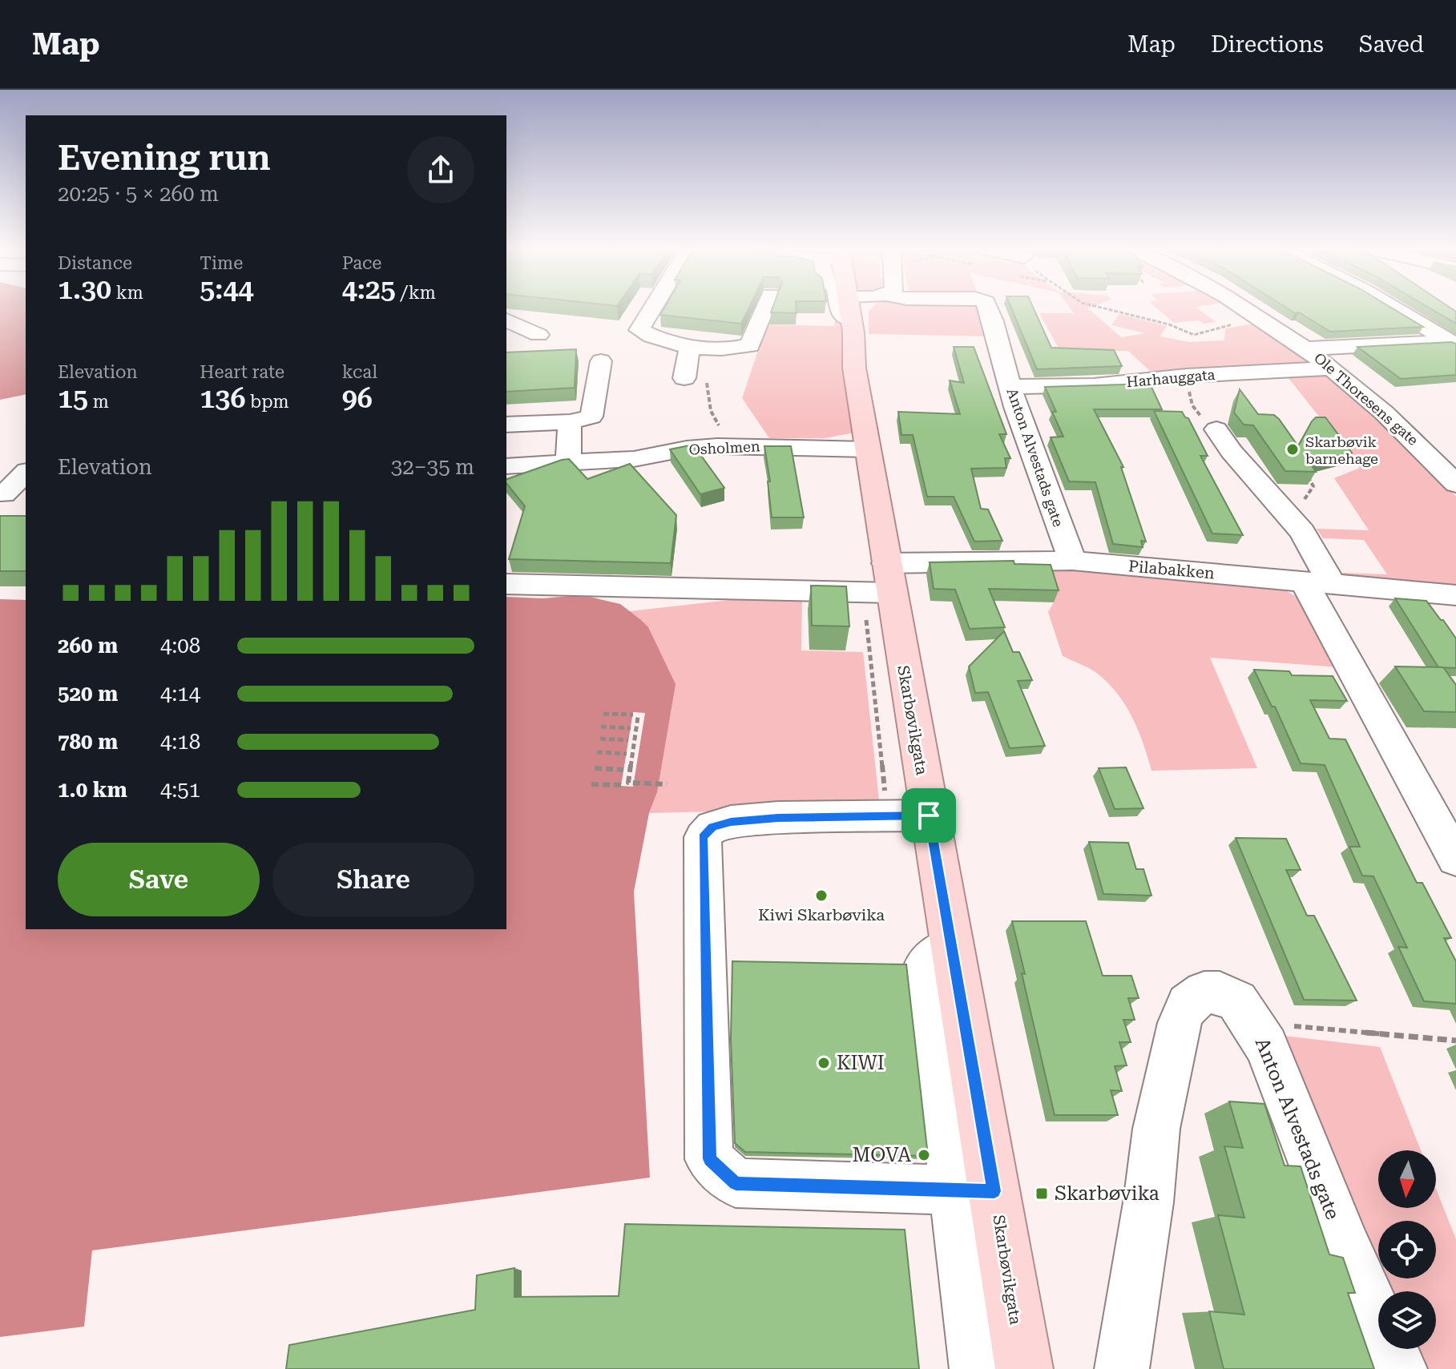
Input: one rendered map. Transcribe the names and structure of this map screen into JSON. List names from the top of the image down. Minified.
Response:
{"streets":{"main road":["Skarbøvikgata"],"street":["Harhauggata","Ole Thoresens gate","Osholmen","Anton Alvestads gate","Pilabakken"]},"crossings":[["Harhauggata","Ole Thoresens gate"],["Harhauggata","Anton Alvestads gate"],["Osholmen","Skarbøvikgata"],["Anton Alvestads gate","Pilabakken"],["Pilabakken","Skarbøvikgata"]],"places":{"other":["Skarbøvik barnehage","Kiwi Skarbøvika","KIWI","MOVA"],"transit":["Skarbøvika"]},"north":"bottom","page":{"header":"Map","nav":["Map","Directions","Saved"],"heading":["Evening run","20:25 · 5 × 260 m"],"stats":[["Distance","1.30 km"],["Time","5:44"],["Pace","4:25 /km"],["Elevation","15 m"],["Heart rate","136 bpm"],["kcal","96"]],"chart":["Elevation","32–35 m"],"list":[{"name":"260 m","note":"4:08"},{"name":"520 m","note":"4:14"},{"name":"780 m","note":"4:18"},{"name":"1.0 km","note":"4:51"}],"buttons":["Save","Share"]}}
